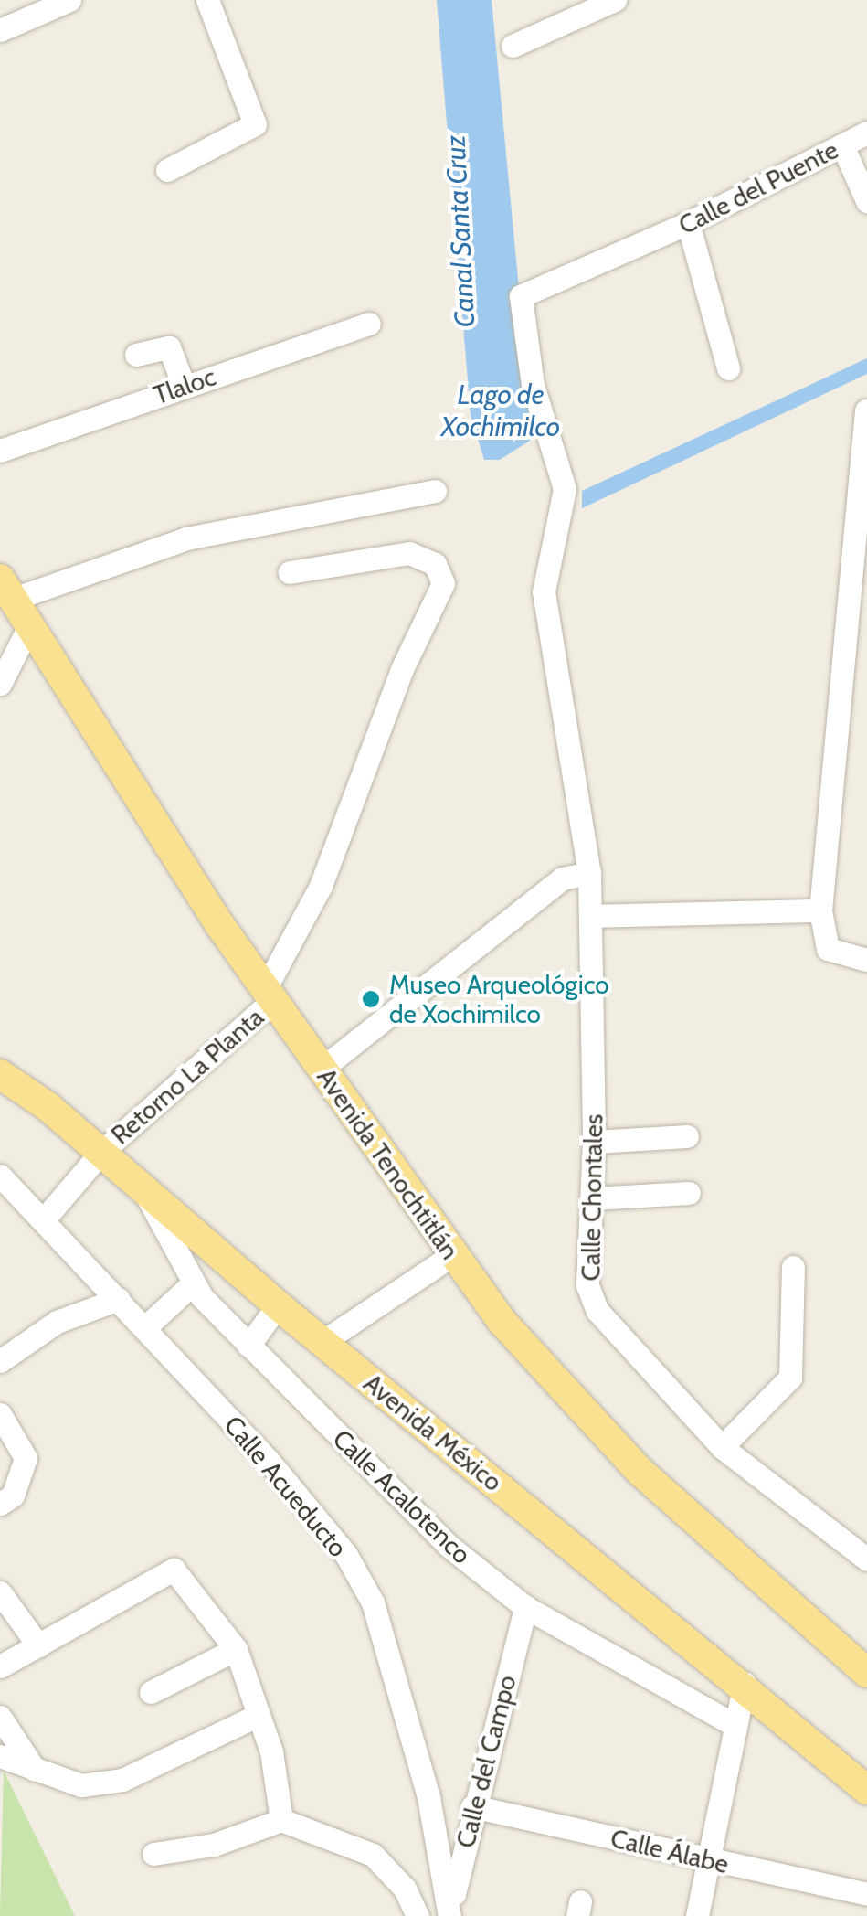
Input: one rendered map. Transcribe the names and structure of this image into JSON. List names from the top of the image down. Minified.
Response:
{"streets":{"main road":["Avenida Tenochtitlán","Avenida México"],"street":["Calle del Puente","Tlaloc","Retorno La Planta","Calle Chontales","Calle Acueducto","Calle Acalotenco","Calle del Campo","Calle Álabe"]},"crossings":[["Calle del Puente","Calle Chontales"],["Retorno La Planta","Avenida Tenochtitlán"],["Retorno La Planta","Avenida México"],["Avenida México","Calle Acalotenco"],["Calle Acueducto","Calle del Campo"],["Calle Acalotenco","Calle del Campo"],["Calle del Campo","Calle Álabe"]],"water":["Canal Santa Cruz","Lago de Xochimilco"],"places":["Museo Arqueológico de Xochimilco"]}
